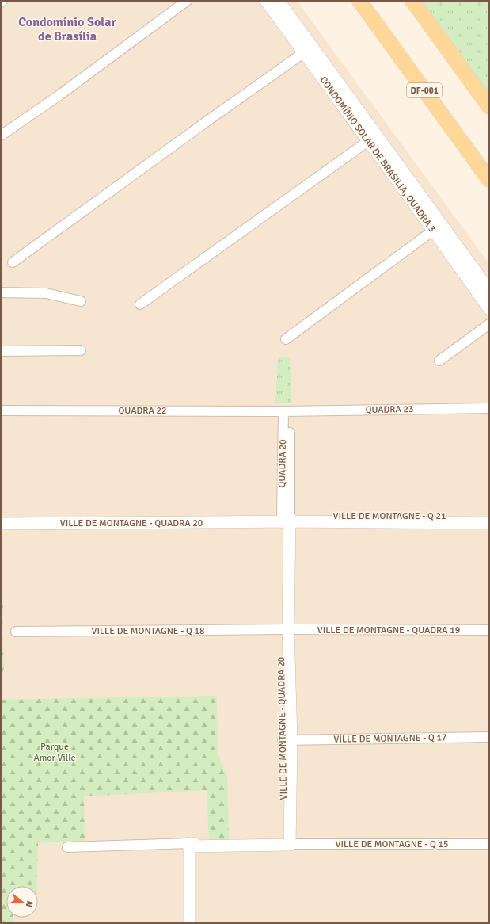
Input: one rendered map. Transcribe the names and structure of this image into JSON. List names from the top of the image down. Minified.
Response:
{"streets":{"main road":["DF-001"],"street":["CONDOMÍNIO SOLAR DE BRASILIA, QUADRA 3","QUADRA 23","QUADRA 22","QUADRA 20","VILLE DE MONTAGNE - Q 21","VILLE DE MONTAGNE - QUADRA 20","VILLE DE MONTAGNE - QUADRA 19","VILLE DE MONTAGNE - Q 18","VILLE DE MONTAGNE - Q 17","VILLE DE MONTAGNE - Q 15"]},"crossings":[["QUADRA 23","QUADRA 22"],["QUADRA 23","QUADRA 20"],["QUADRA 22","QUADRA 20"],["QUADRA 20","VILLE DE MONTAGNE - Q 21"],["QUADRA 20","VILLE DE MONTAGNE - QUADRA 20"],["VILLE DE MONTAGNE - Q 21","VILLE DE MONTAGNE - QUADRA 20"],["VILLE DE MONTAGNE - QUADRA 20","VILLE DE MONTAGNE - QUADRA 19"],["VILLE DE MONTAGNE - QUADRA 20","VILLE DE MONTAGNE - Q 18"],["VILLE DE MONTAGNE - QUADRA 20","VILLE DE MONTAGNE - Q 17"],["VILLE DE MONTAGNE - QUADRA 20","VILLE DE MONTAGNE - Q 15"],["VILLE DE MONTAGNE - QUADRA 19","VILLE DE MONTAGNE - Q 18"]],"districts":["Condomínio Solar de Brasília"],"parks":["Parque Amor Ville"],"north":"right"}
